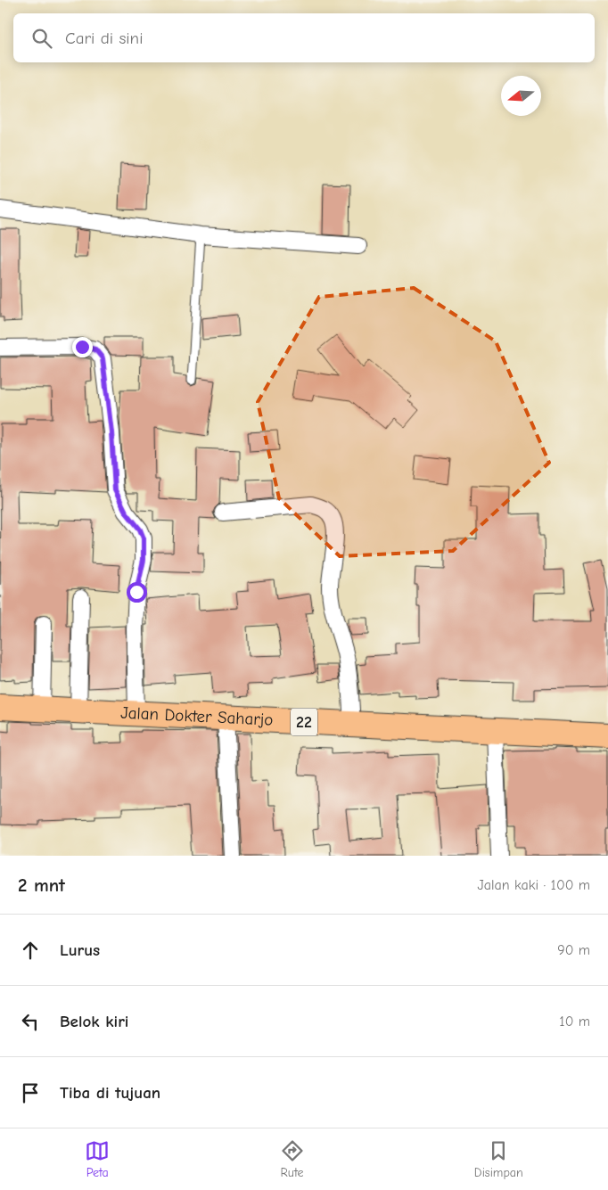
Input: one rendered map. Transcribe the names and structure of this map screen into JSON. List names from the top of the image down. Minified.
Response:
{"streets":{"highway":["Jalan Dokter Saharjo","22"]},"north":"left","page":{"search":"Cari di sini","heading":["2 mnt","Jalan kaki · 100 m"],"list":[["Lurus","90 m"],["Belok kiri","10 m"],"Tiba di tujuan"],"nav":["Peta","Rute","Disimpan"]}}
